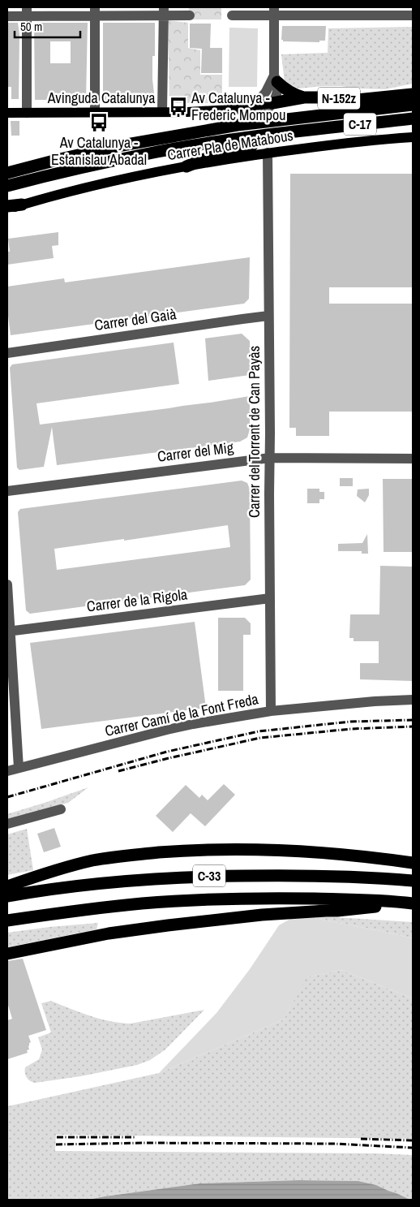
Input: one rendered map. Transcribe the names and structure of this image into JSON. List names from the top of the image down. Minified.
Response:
{"streets":{"highway":["N-152z","C-17","C-33"],"main road":["Avinguda Catalunya","Carrer Pla de Matabous"],"street":["Carrer del Gaià","Carrer del Torrent de Can Payàs","Carrer del Mig","Carrer de la Rigola","Carrer Camí de la Font Freda"]},"crossings":[["Avinguda Catalunya","N-152z"],["Carrer Pla de Matabous","Carrer del Torrent de Can Payàs"],["Carrer del Gaià","Carrer del Torrent de Can Payàs"],["Carrer del Torrent de Can Payàs","Carrer del Mig"],["Carrer del Torrent de Can Payàs","Carrer de la Rigola"],["Carrer del Torrent de Can Payàs","Carrer Camí de la Font Freda"]],"places":{"bus stop":["Av Catalunya - Frederic Mompou","Av Catalunya - Estanislau Abadal"]},"scale_bar":"50 m"}
